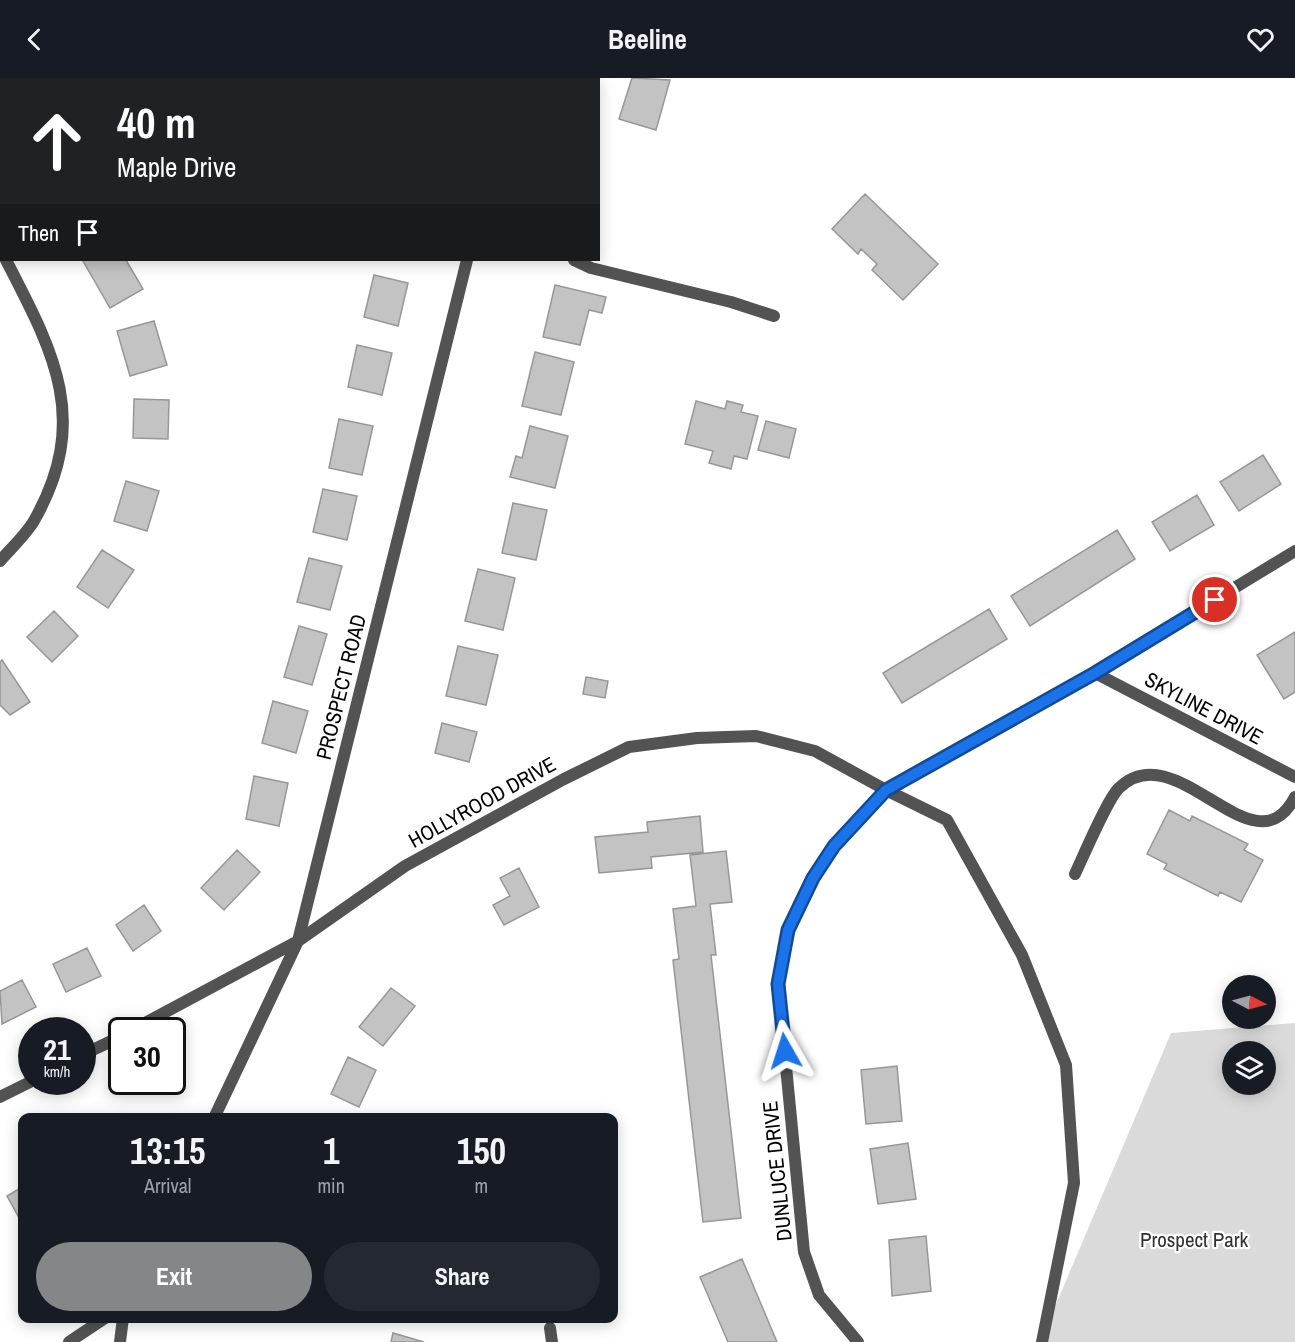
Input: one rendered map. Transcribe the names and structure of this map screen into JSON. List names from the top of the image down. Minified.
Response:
{"streets":{"street":["PROSPECT ROAD","SKYLINE DRIVE","HOLLYROOD DRIVE","DUNLUCE DRIVE"]},"crossings":[["PROSPECT ROAD","HOLLYROOD DRIVE"],["SKYLINE DRIVE","DUNLUCE DRIVE"],["HOLLYROOD DRIVE","DUNLUCE DRIVE"]],"parks":["Prospect Park"],"north":"right","page":{"header":"Beeline","turn":["40 m","Maple Drive"],"then":"Then","speed":"21 km/h","limit":"30","eta":["13:15","Arrival","1","min","150","m"],"buttons":["Exit","Share"]}}
